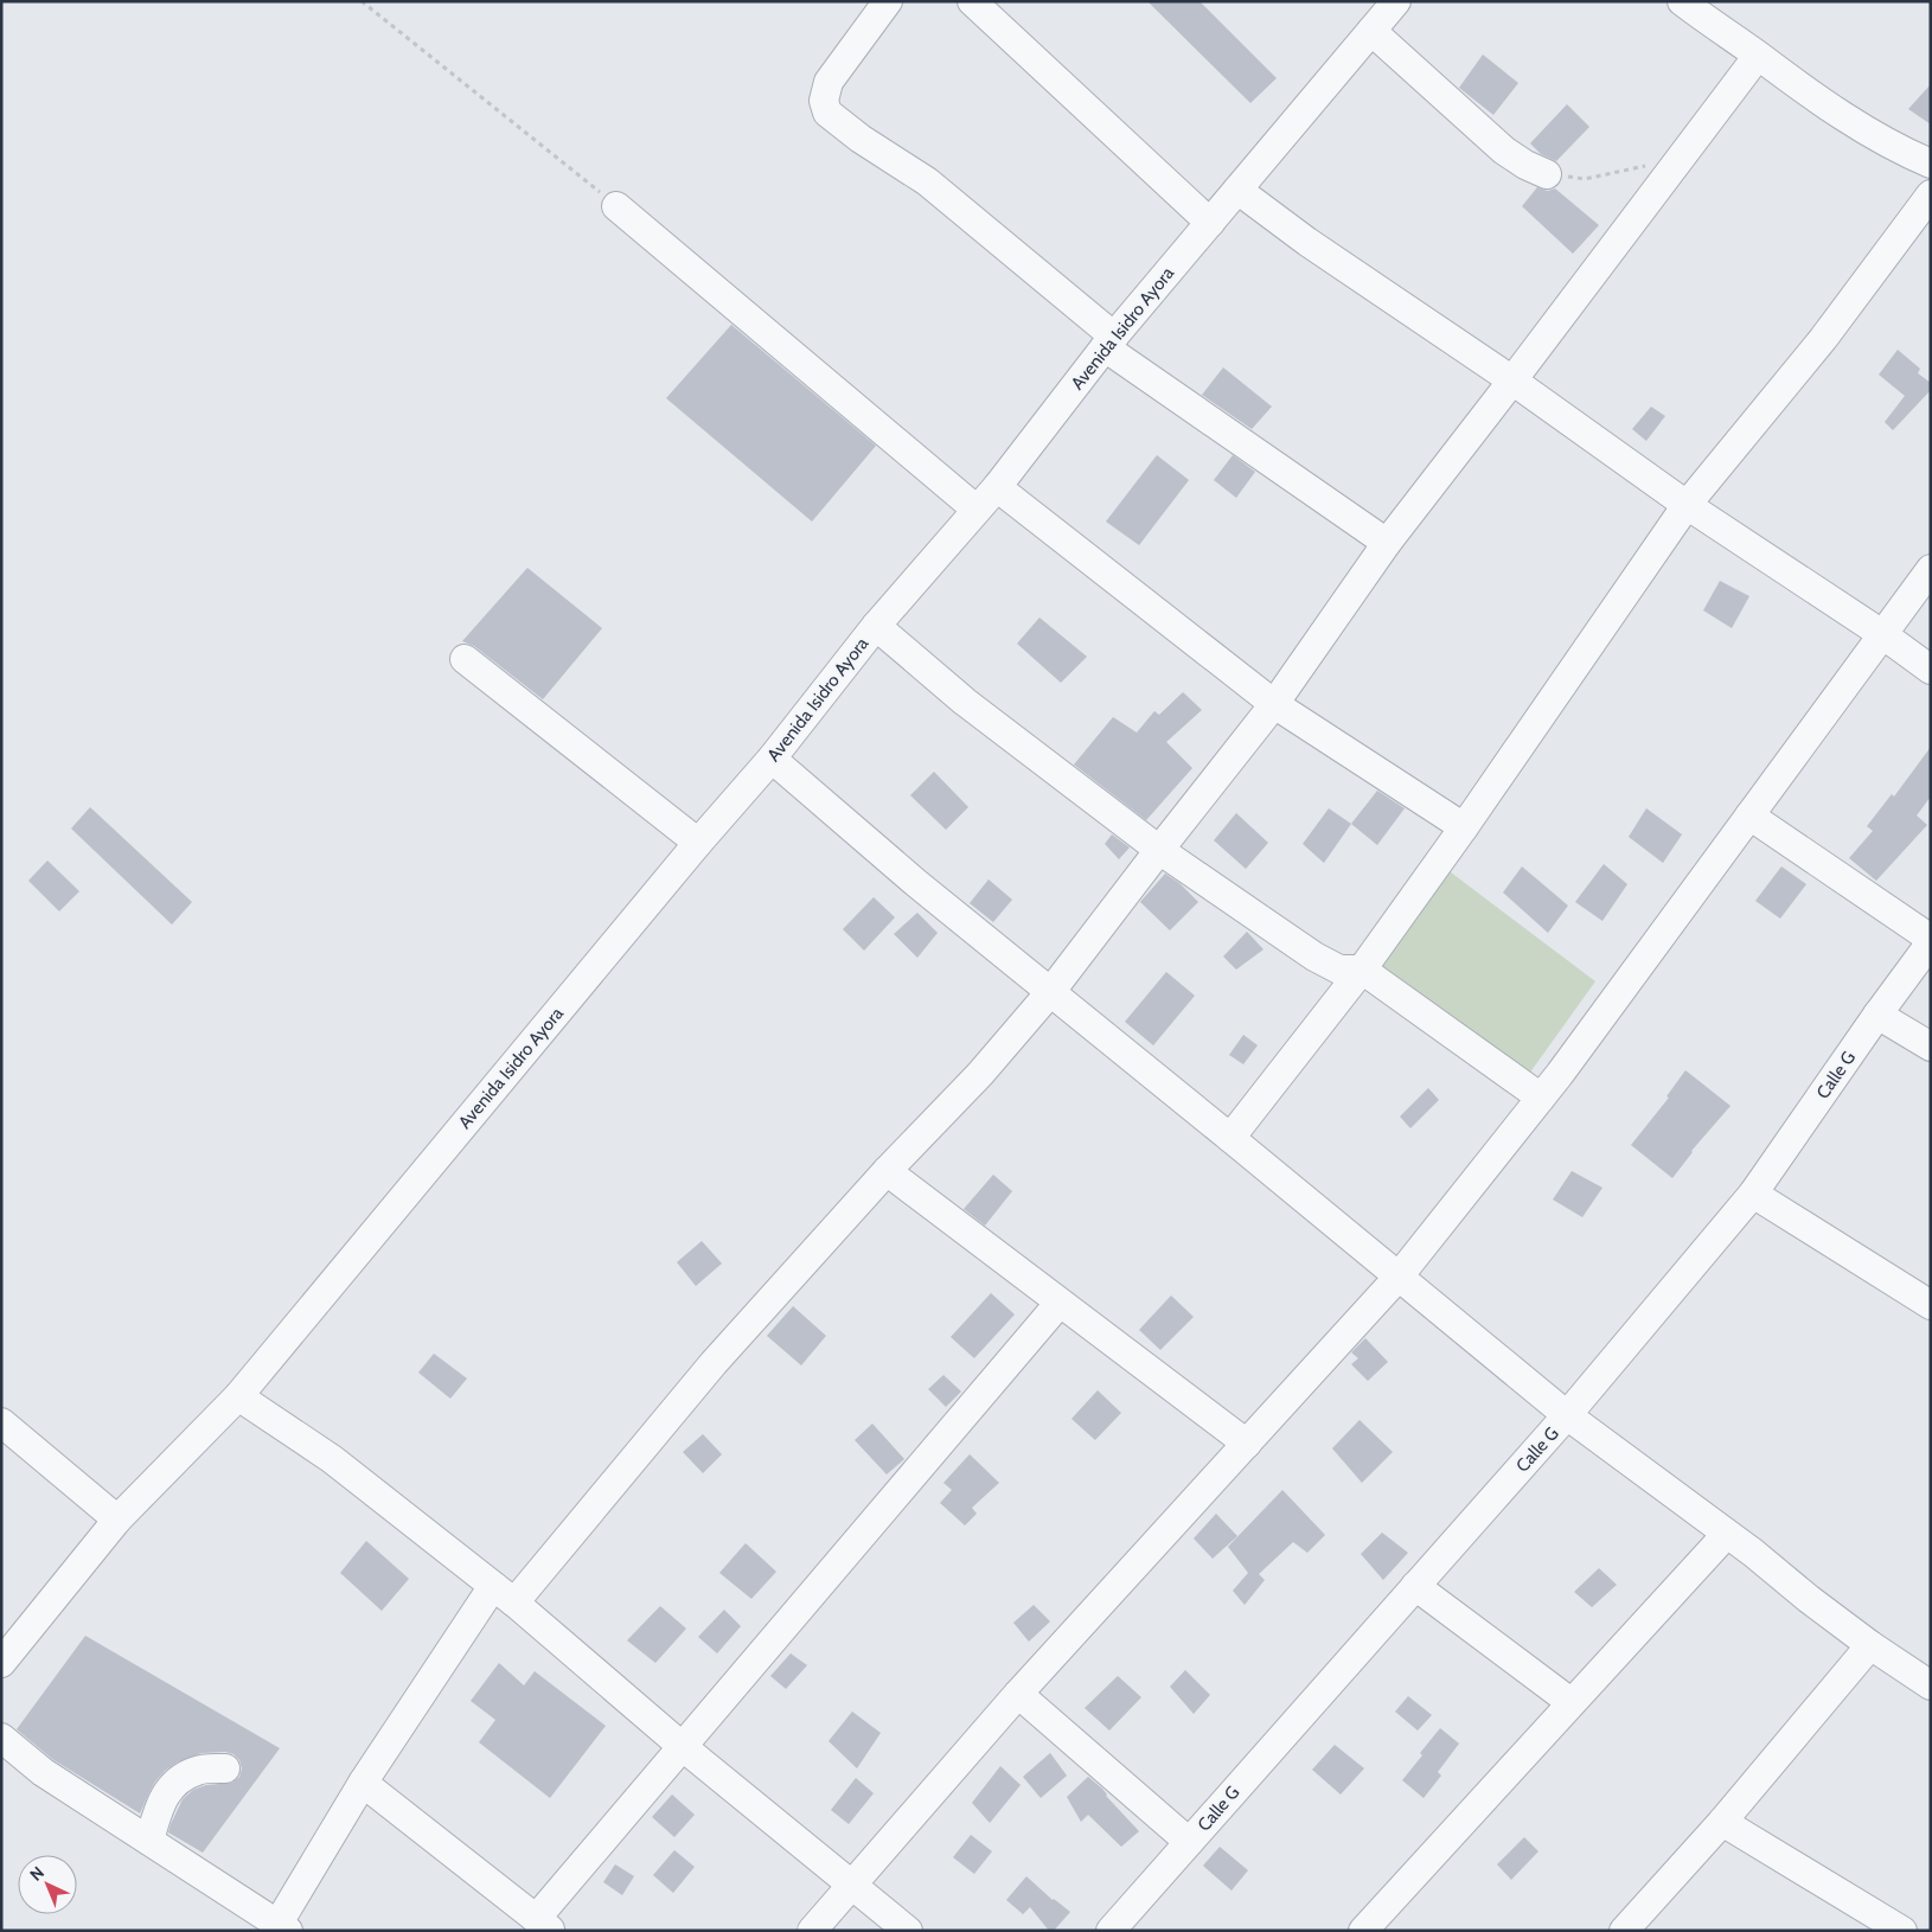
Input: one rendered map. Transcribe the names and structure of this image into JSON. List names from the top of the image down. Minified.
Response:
{"streets":{"street":["Avenida Isidro Ayora","Calle G"]},"north":"top left"}
